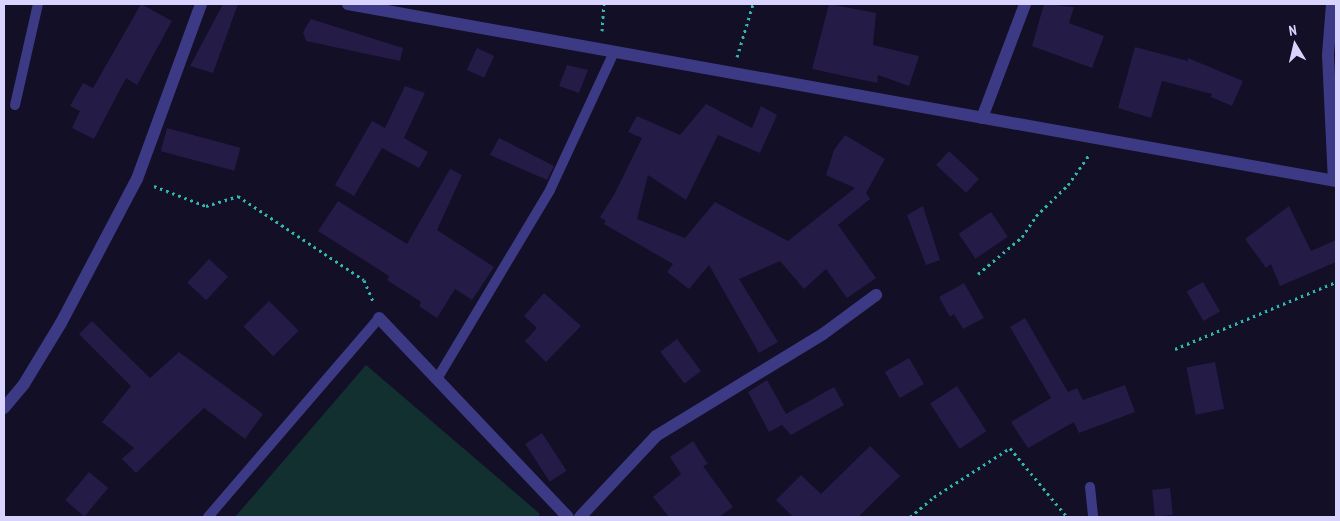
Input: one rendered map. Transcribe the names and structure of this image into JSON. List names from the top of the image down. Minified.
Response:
{"north":"top"}
